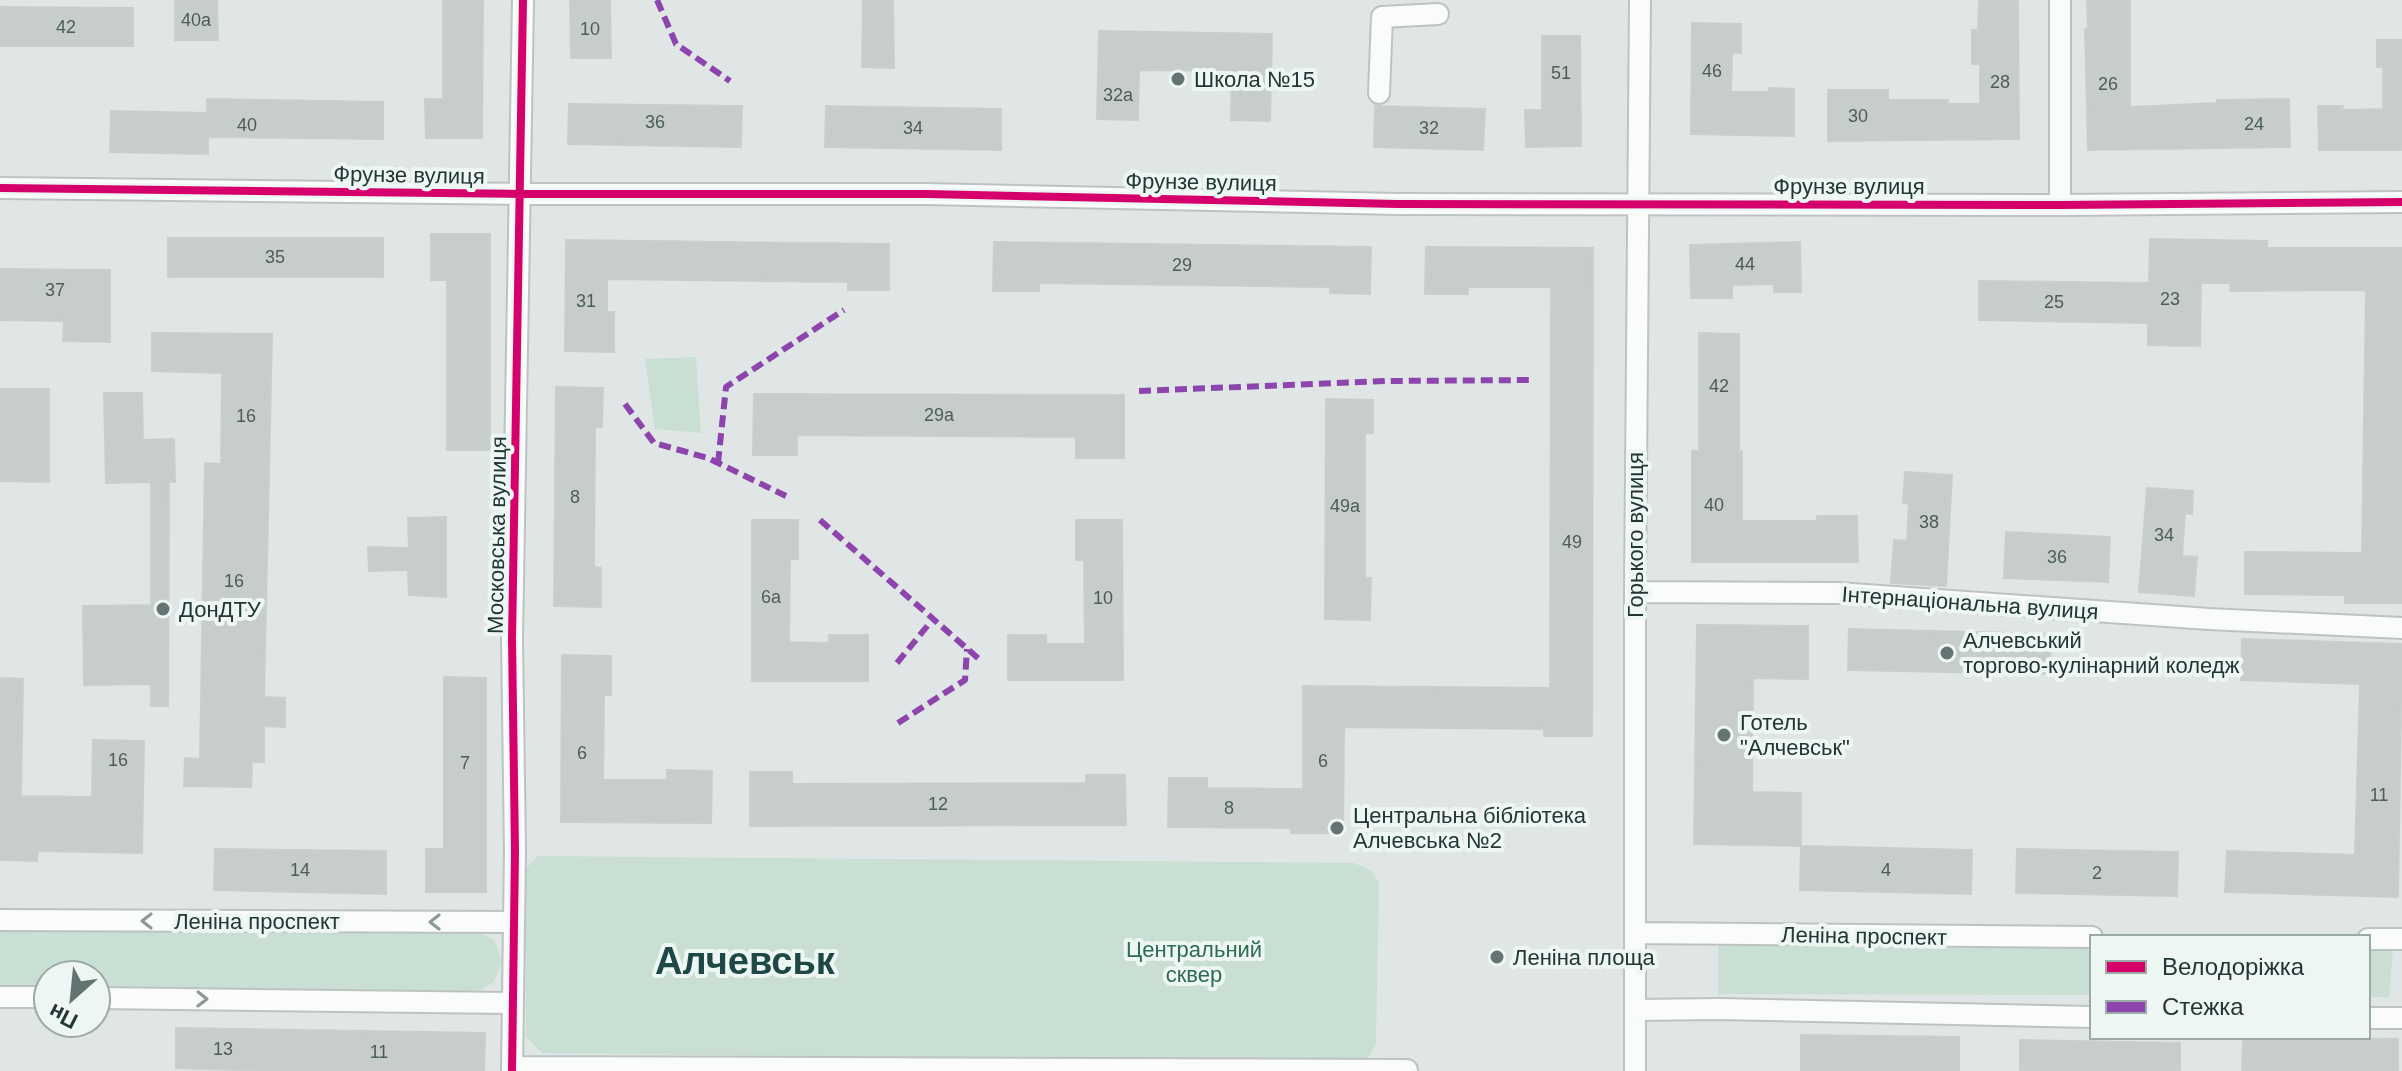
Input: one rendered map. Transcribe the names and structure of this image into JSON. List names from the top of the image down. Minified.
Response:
{"streets":{"street":["Фрунзе вулиця","Московська вулиця","Горького вулиця","Інтернаціональна вулиця","Леніна проспект"]},"crossings":[["Фрунзе вулиця","Московська вулиця"],["Фрунзе вулиця","Горького вулиця"],["Московська вулиця","Леніна проспект"],["Горького вулиця","Інтернаціональна вулиця"],["Горького вулиця","Леніна проспект"]],"districts":["Алчевськ"],"parks":["Центральний сквер"],"places":["Школа №15","ДонДТУ","Алчевський торгово-кулінарний коледж","Готель \"Алчевськ\"","Центральна бібліотека Алчевська №2","Леніна площа"],"house_numbers":["40а","42","10","46","51","28","26","32а","30","36","24","40","34","32","35","44","29","37","23","31","25","42","29а","16","8","40","49а","38","34","49","36","16","6а","10","6","16","6","7","11","12","8","14","4","2","13","11"],"legend":["Велодоріжка","Стежка"],"north":"bottom left"}
